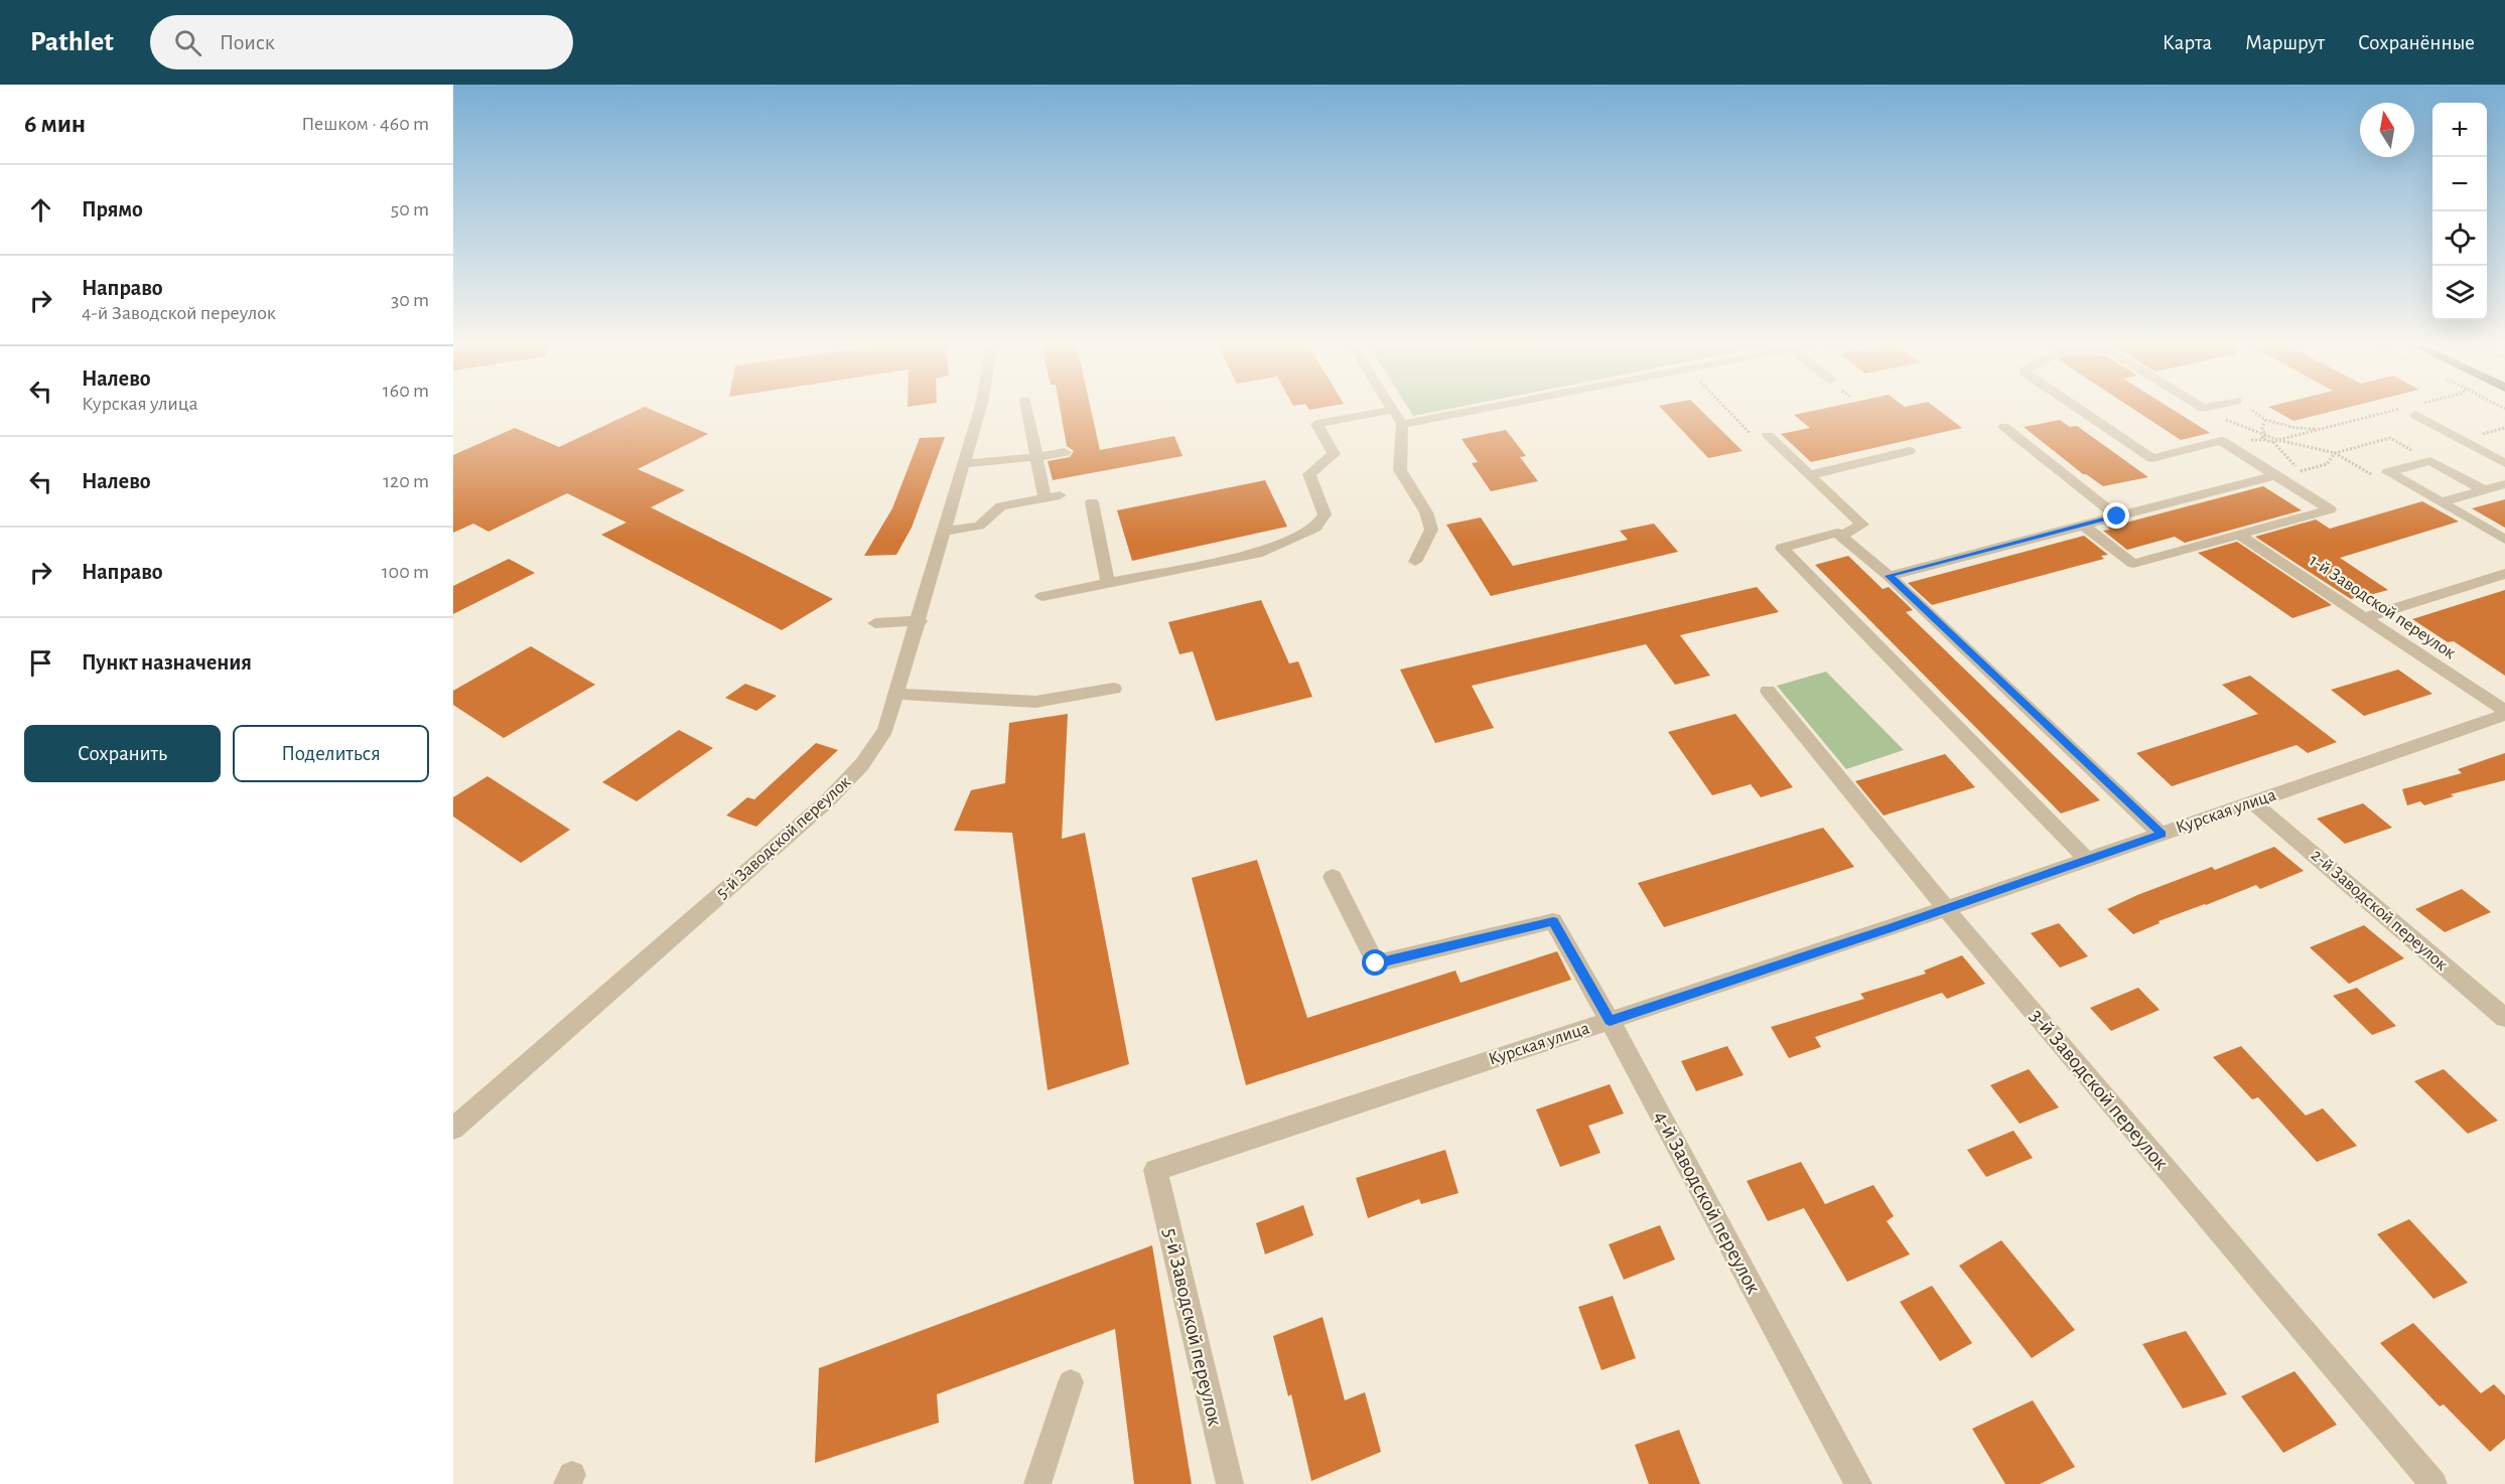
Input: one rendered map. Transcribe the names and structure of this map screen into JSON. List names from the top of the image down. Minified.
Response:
{"streets":{"street":["1-й Заводской переулок","Курская улица","5-й Заводской переулок","2-й Заводской переулок","3-й Заводской переулок","4-й Заводской переулок"]},"crossings":[["1-й Заводской переулок","Курская улица"],["Курская улица","5-й Заводской переулок"],["Курская улица","2-й Заводской переулок"],["Курская улица","3-й Заводской переулок"],["Курская улица","4-й Заводской переулок"]],"north":"top","page":{"header":"Pathlet","search":"Поиск","nav":["Карта","Маршрут","Сохранённые"],"heading":["6 мин","Пешком · 460 m"],"map_buttons":["+","−"],"list":[["Прямо","50 m"],["Направо","4-й Заводской переулок","30 m"],["Налево","Курская улица","160 m"],["Налево","120 m"],["Направо","100 m"],"Пункт назначения"],"buttons":["Сохранить","Поделиться"]}}
